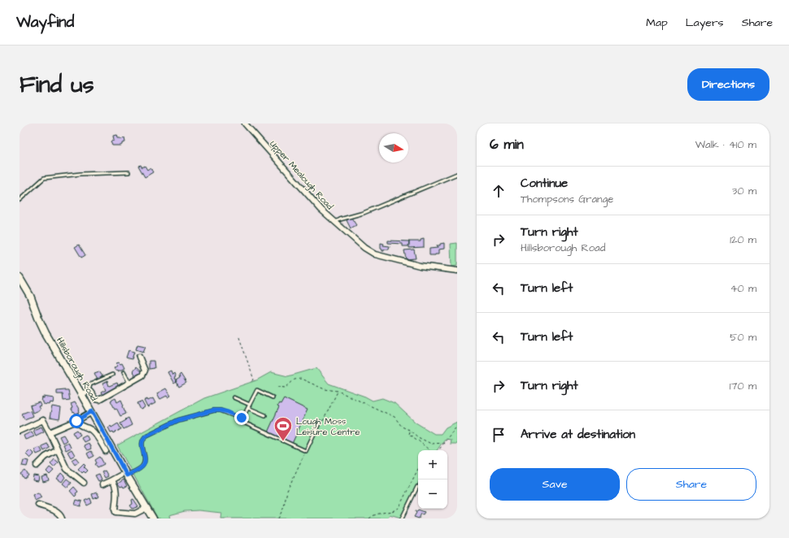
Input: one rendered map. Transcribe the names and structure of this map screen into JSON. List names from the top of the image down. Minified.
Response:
{"streets":{"main road":["Hillsborough Road"],"street":["Upper Mealough Road"]},"places":{"sports":["Lough Moss Leisure Centre"]},"north":"right","page":{"header":"Wayfind","nav":["Map","Layers","Share"],"buttons":["Directions",["Save","Share"]],"title":"Find us","heading":["6 min","Walk · 410 m"],"list":[["Continue","Thompsons Grange","30 m"],["Turn right","Hillsborough Road","120 m"],["Turn left","40 m"],["Turn left","50 m"],["Turn right","170 m"],"Arrive at destination"],"map_buttons":["+","−"]}}
